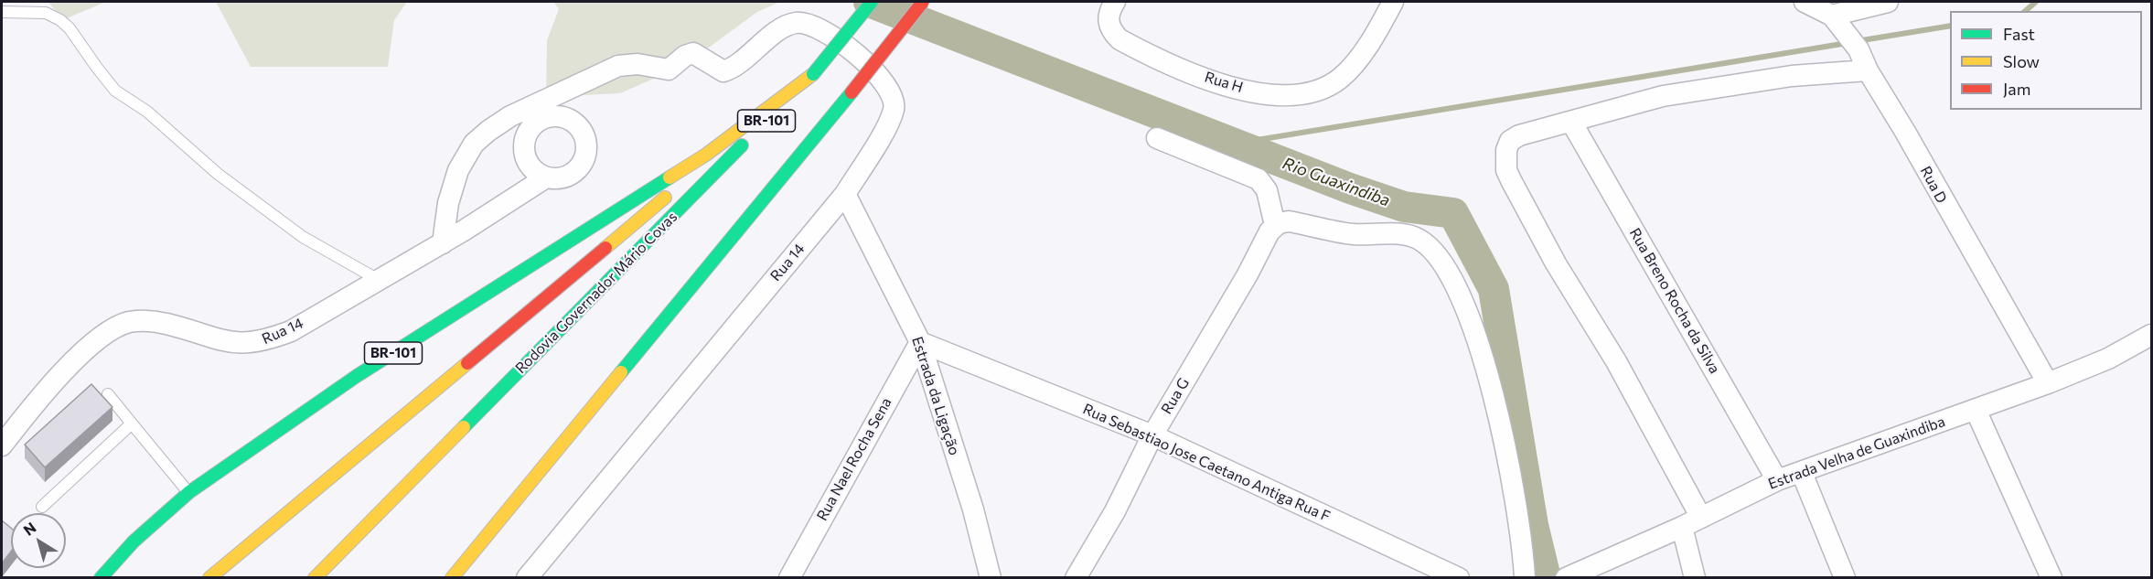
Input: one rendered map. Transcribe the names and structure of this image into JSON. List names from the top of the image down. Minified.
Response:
{"streets":{"highway":["BR-101","Rodovia Governador Mário Covas"],"street":["Rua H","Rua D","Rua 14","Rua Breno Rocha da Silva","Estrada da Ligação","Rua G","Estrada Velha de Guaxindiba","Rua Nael Rocha Sena","Rua Sebastiao Jose Caetano Antiga Rua F"]},"crossings":[["BR-101","Rodovia Governador Mário Covas"],["Rua D","Estrada Velha de Guaxindiba"],["Rua 14","Estrada da Ligação"],["Rua Breno Rocha da Silva","Estrada Velha de Guaxindiba"],["Estrada da Ligação","Rua Nael Rocha Sena"],["Estrada da Ligação","Rua Sebastiao Jose Caetano Antiga Rua F"],["Rua G","Rua Sebastiao Jose Caetano Antiga Rua F"],["Rua Nael Rocha Sena","Rua Sebastiao Jose Caetano Antiga Rua F"]],"water":["Rio Guaxindiba"],"legend":["Fast","Slow","Jam"],"north":"top left"}
